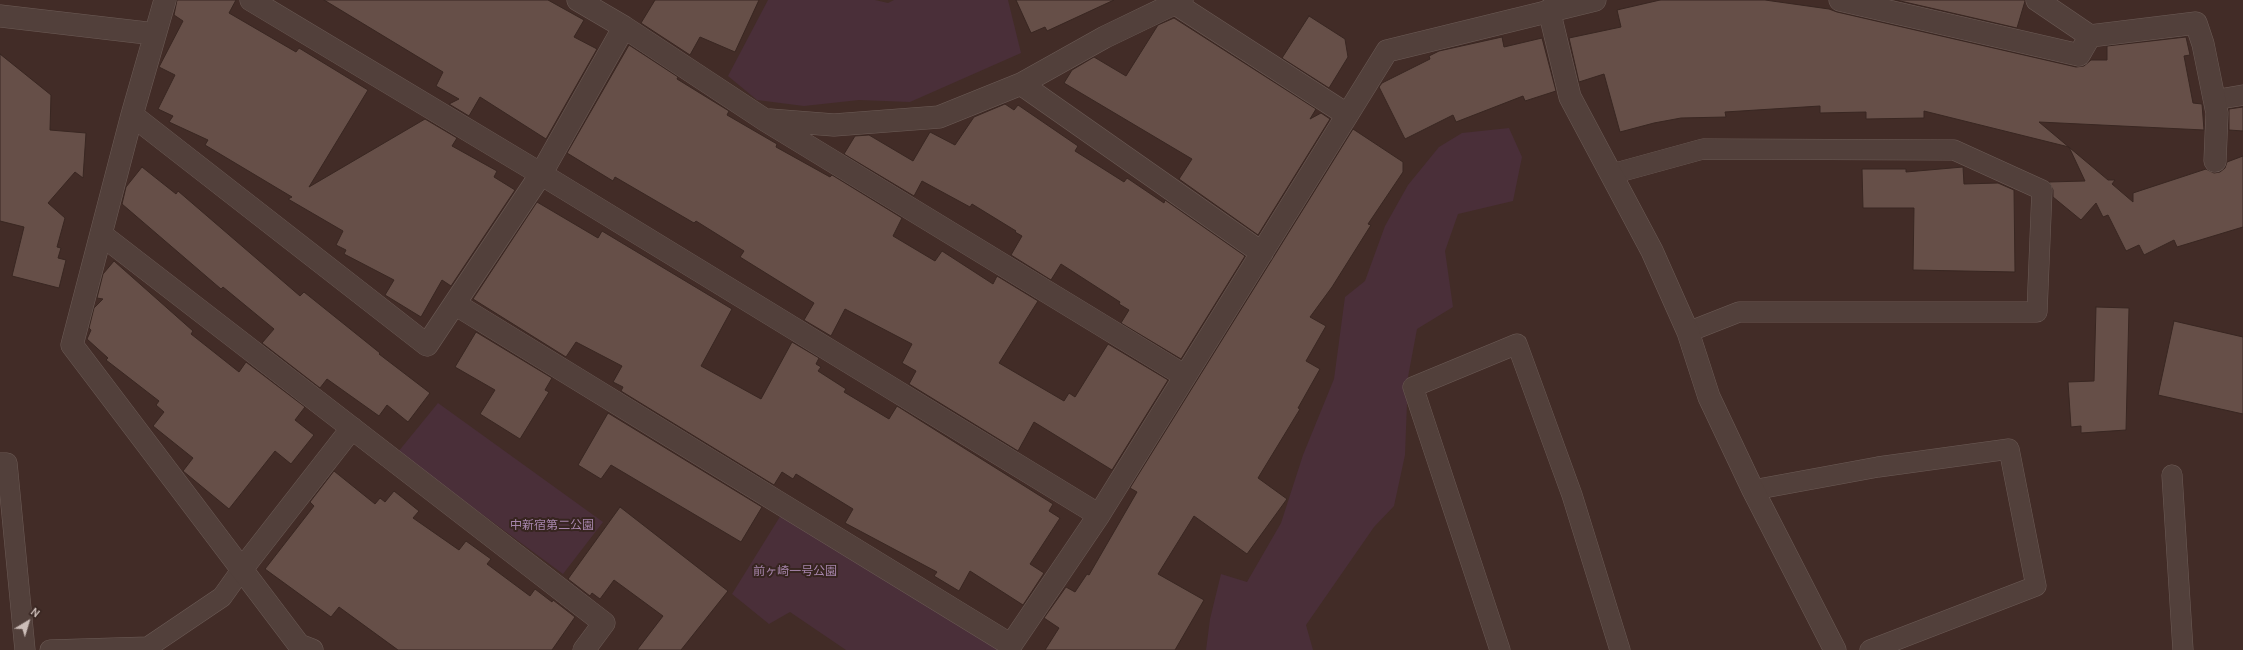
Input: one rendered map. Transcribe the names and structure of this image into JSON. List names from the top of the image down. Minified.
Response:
{"parks":["中新宿第二公園","前ヶ崎一号公園"],"north":"top right"}
